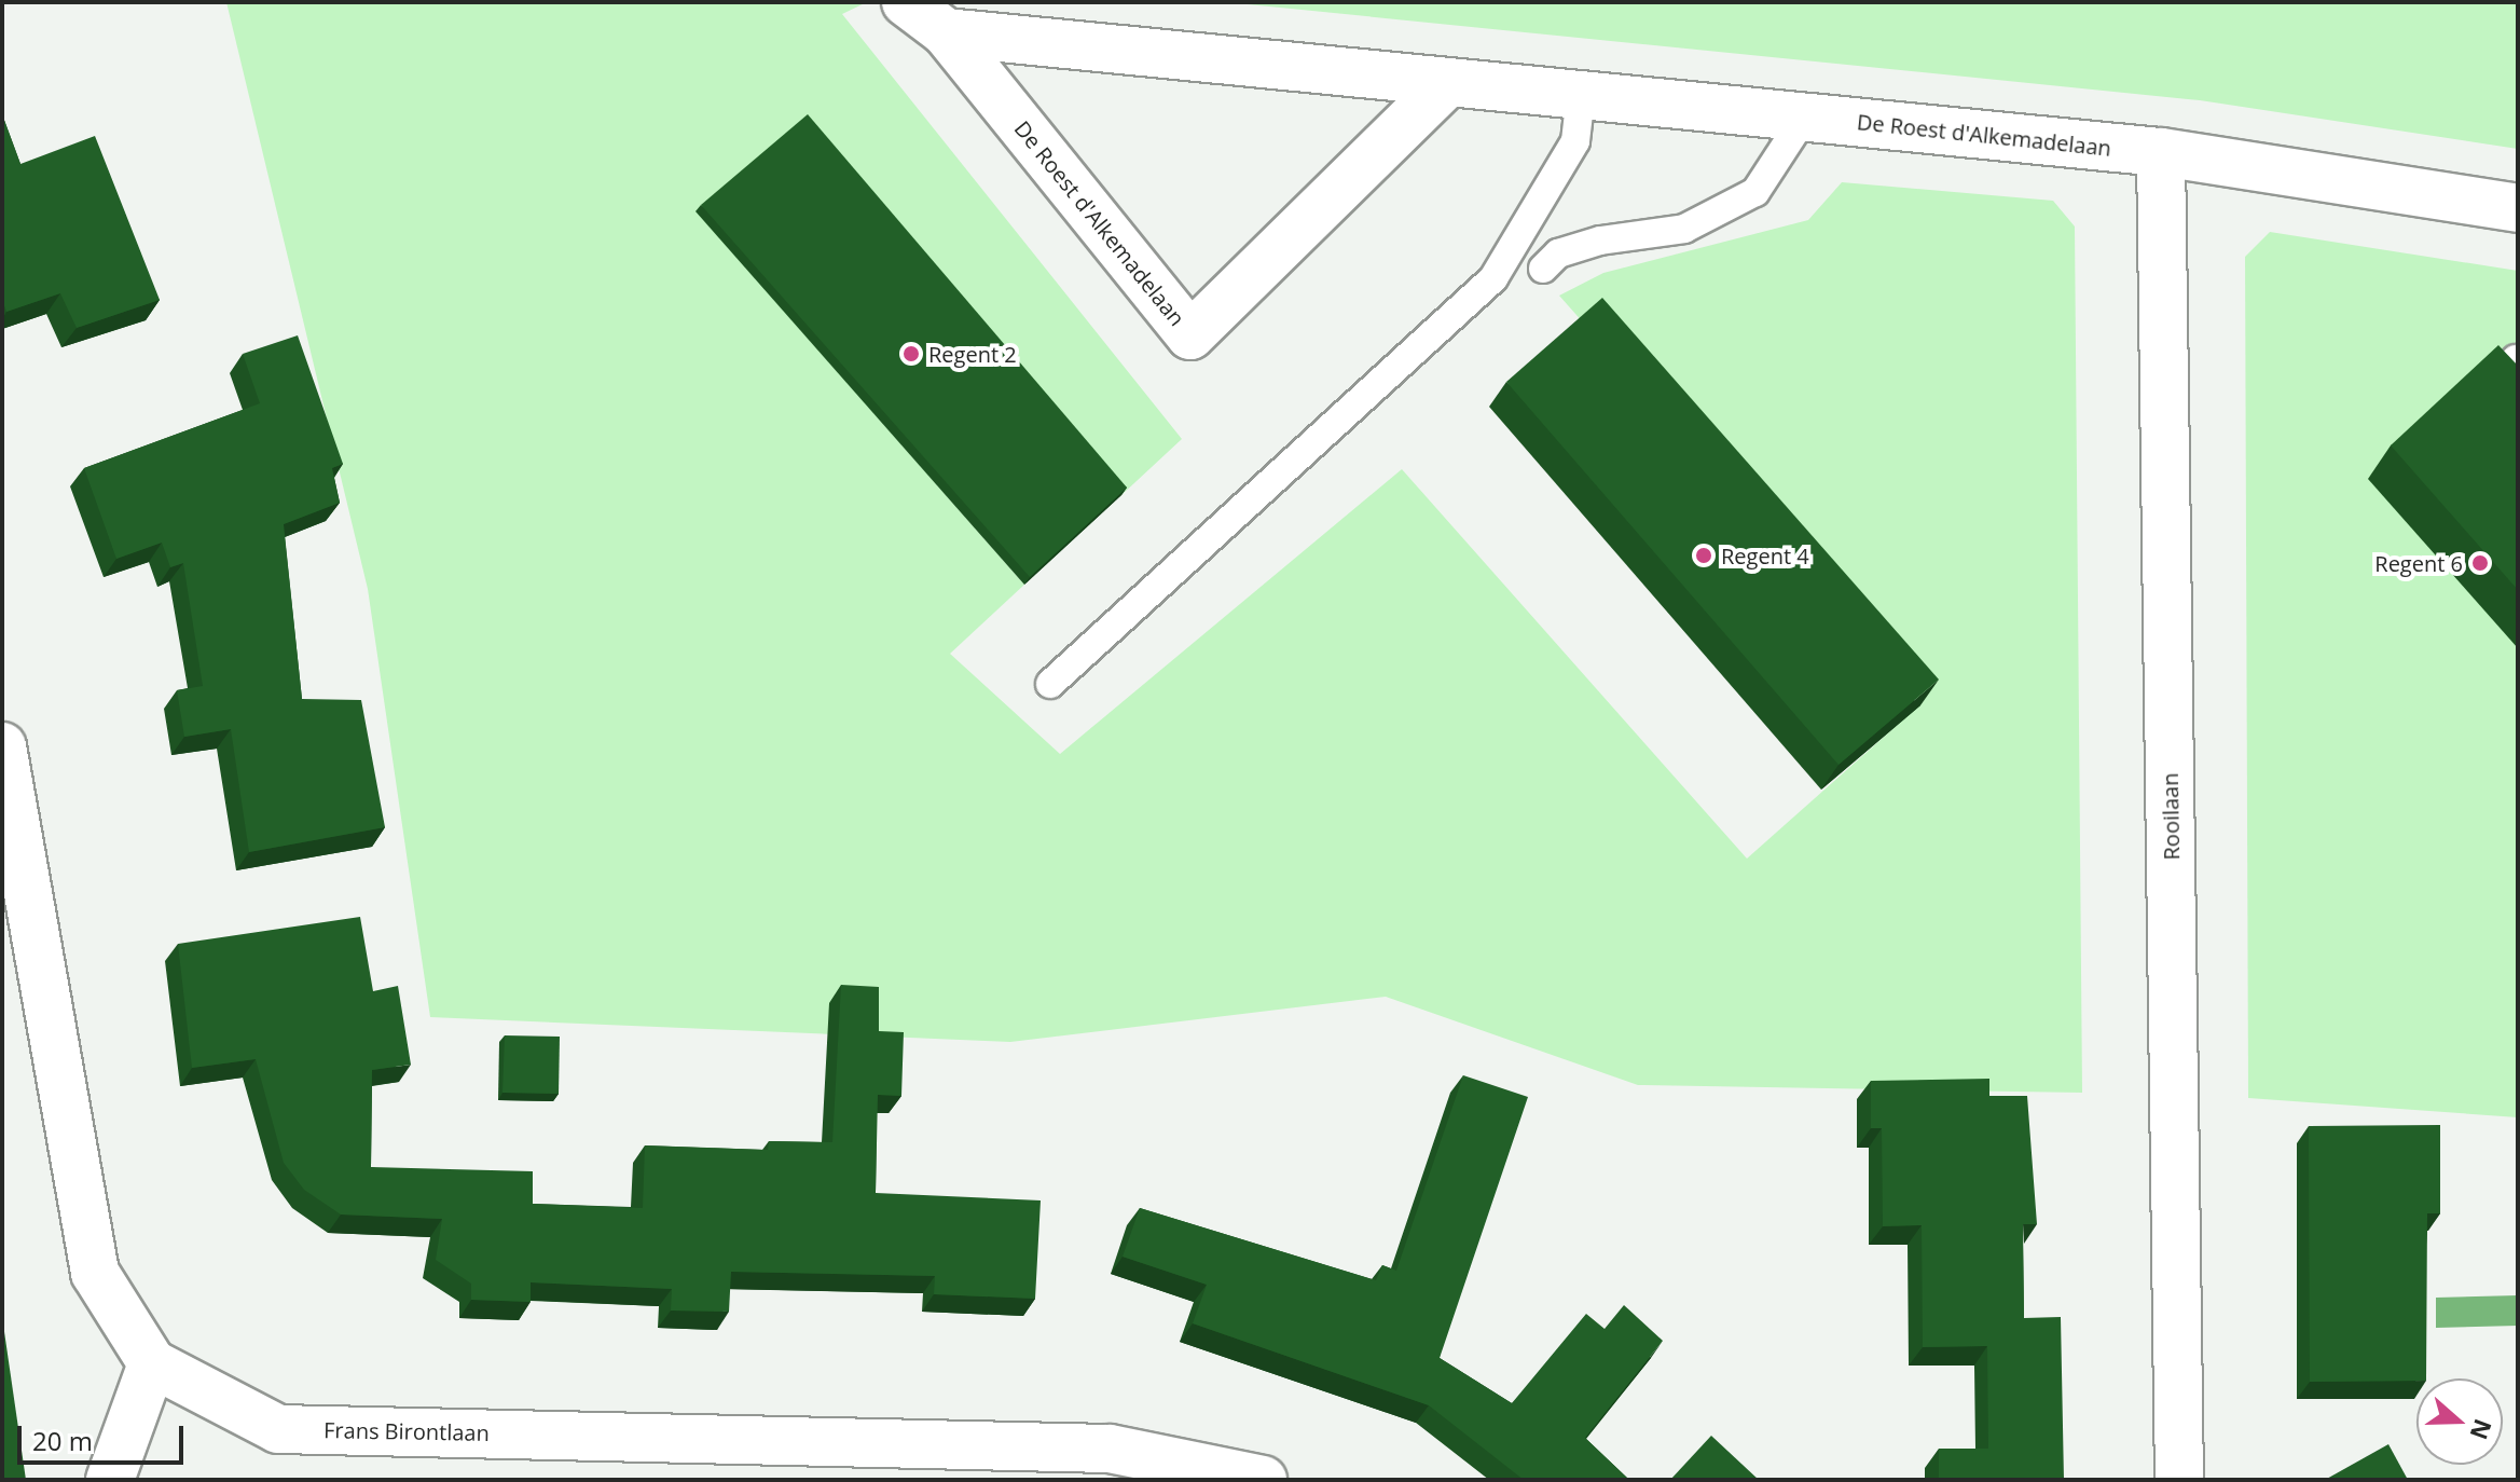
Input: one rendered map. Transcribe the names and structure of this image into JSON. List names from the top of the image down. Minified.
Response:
{"streets":{"street":["De Roest d'Alkemadelaan","Rooilaan","Frans Birontlaan"]},"crossings":[["De Roest d'Alkemadelaan","Rooilaan"]],"places":["Regent 2","Regent 4","Regent 6"],"scale_bar":"20 m","north":"right"}
